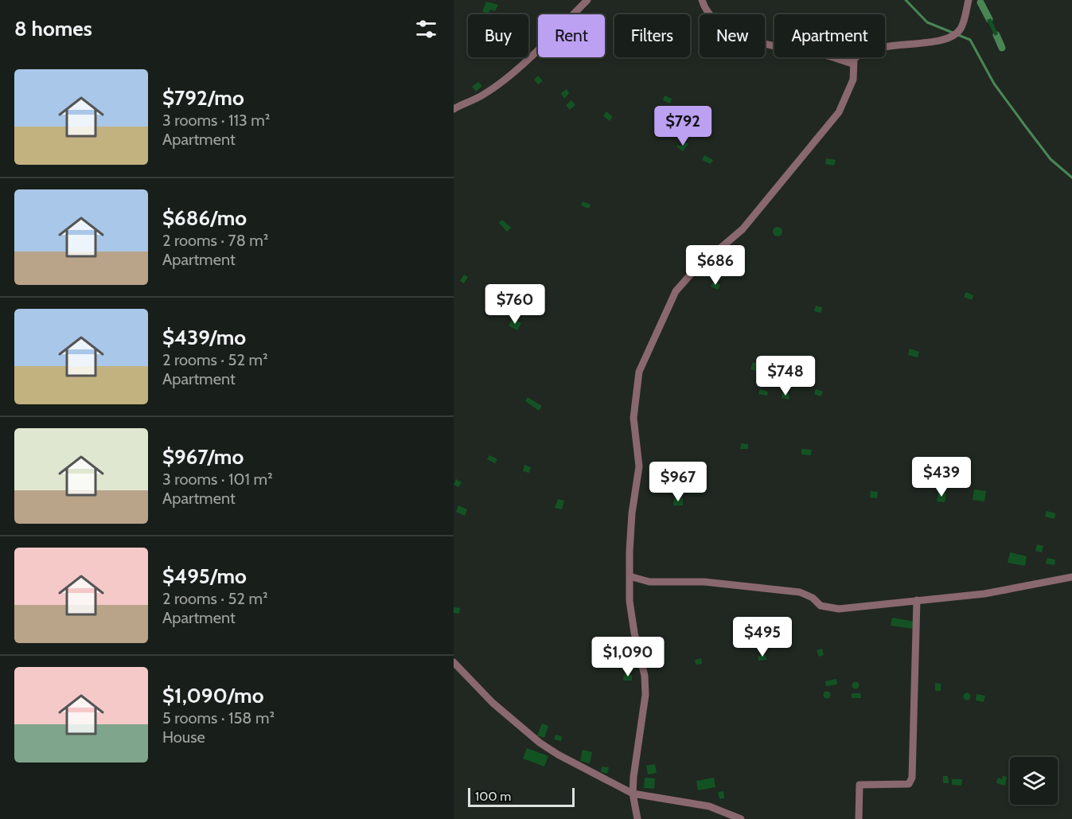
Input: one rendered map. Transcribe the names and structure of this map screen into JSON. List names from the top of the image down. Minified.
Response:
{"scale_bar":"100 m","page":{"heading":"8 homes","chip":["Buy","Rent","Filters","New","Apartment"],"list":[{"name":"$792/mo","note":"3 rooms · 113 m² · Apartment"},{"name":"$686/mo","note":"2 rooms · 78 m² · Apartment"},{"name":"$439/mo","note":"2 rooms · 52 m² · Apartment"},{"name":"$967/mo","note":"3 rooms · 101 m² · Apartment"},{"name":"$495/mo","note":"2 rooms · 52 m² · Apartment"},{"name":"$1,090/mo","note":"5 rooms · 158 m² · House"}],"price":["$792","$686","$760","$748","$439","$967","$495","$1,090"],"scale":"100 m"}}
